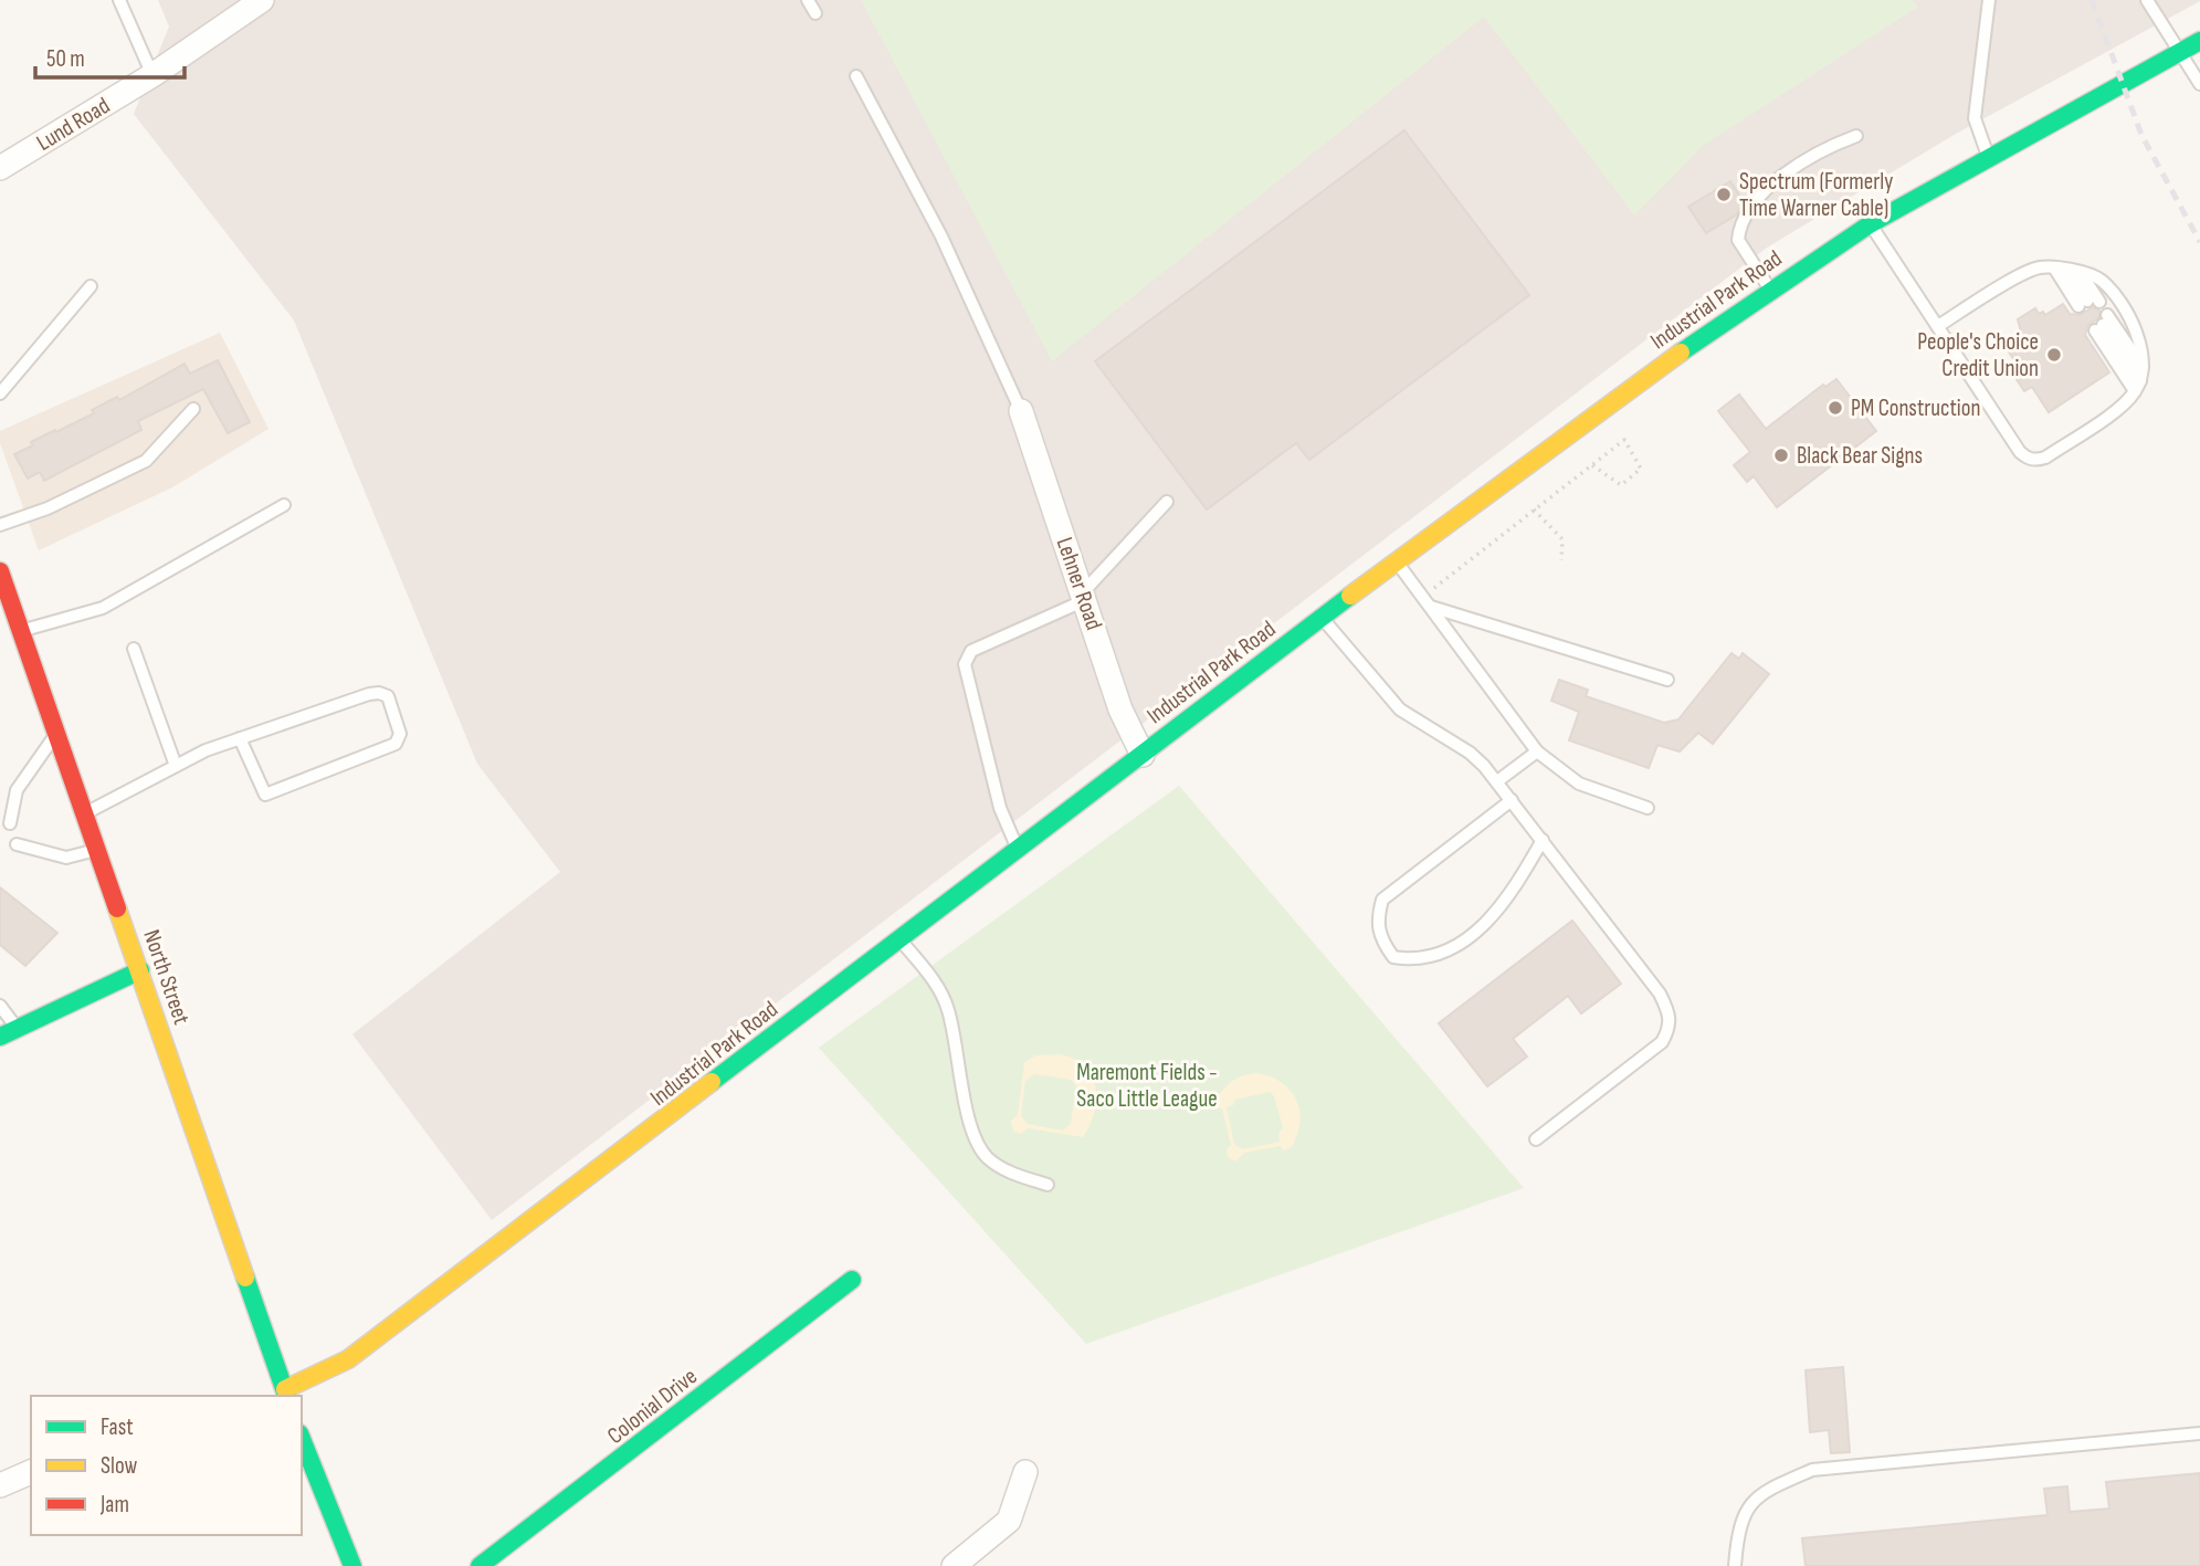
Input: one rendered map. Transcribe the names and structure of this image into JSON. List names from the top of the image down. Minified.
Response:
{"streets":{"main road":["Industrial Park Road","North Street","Colonial Drive"],"street":["Lund Road","Lehner Road"]},"crossings":[["Industrial Park Road","Lehner Road"],["Industrial Park Road","North Street"]],"parks":["Maremont Fields - Saco Little League"],"places":["Spectrum (Formerly Time Warner Cable)","People's Choice Credit Union","PM Construction","Black Bear Signs"],"legend":["Fast","Slow","Jam"],"scale_bar":"50 m"}
